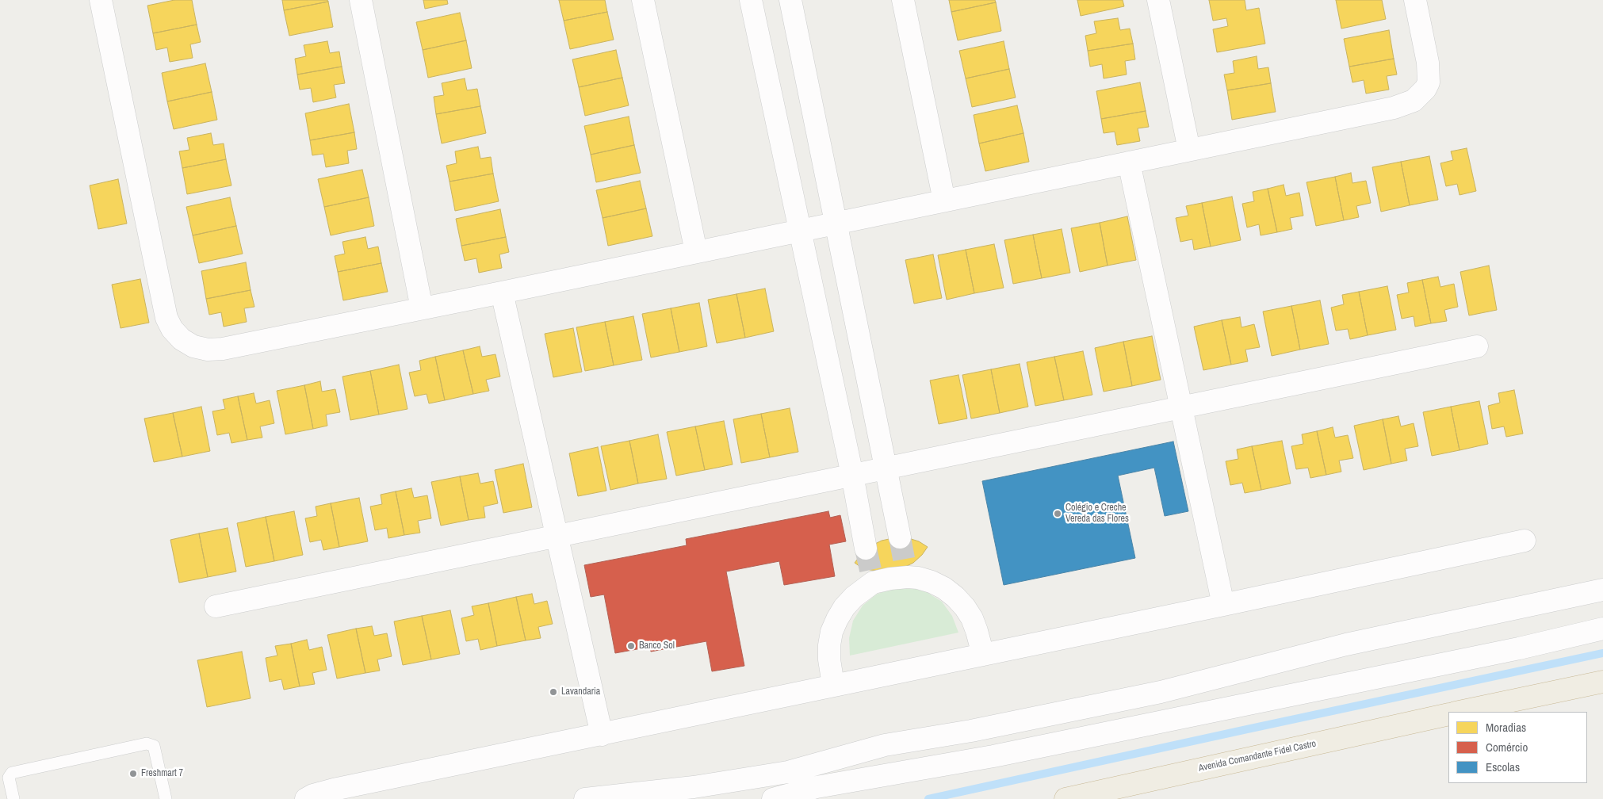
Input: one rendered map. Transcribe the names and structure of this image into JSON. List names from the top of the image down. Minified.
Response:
{"streets":{"highway":["Avenida Comandante Fidel Castro"]},"places":["Colégio e Creche Vereda das Flores","Banco Sol","Lavandaria","Freshmart 7"],"legend":["Moradias","Comércio","Escolas"]}
